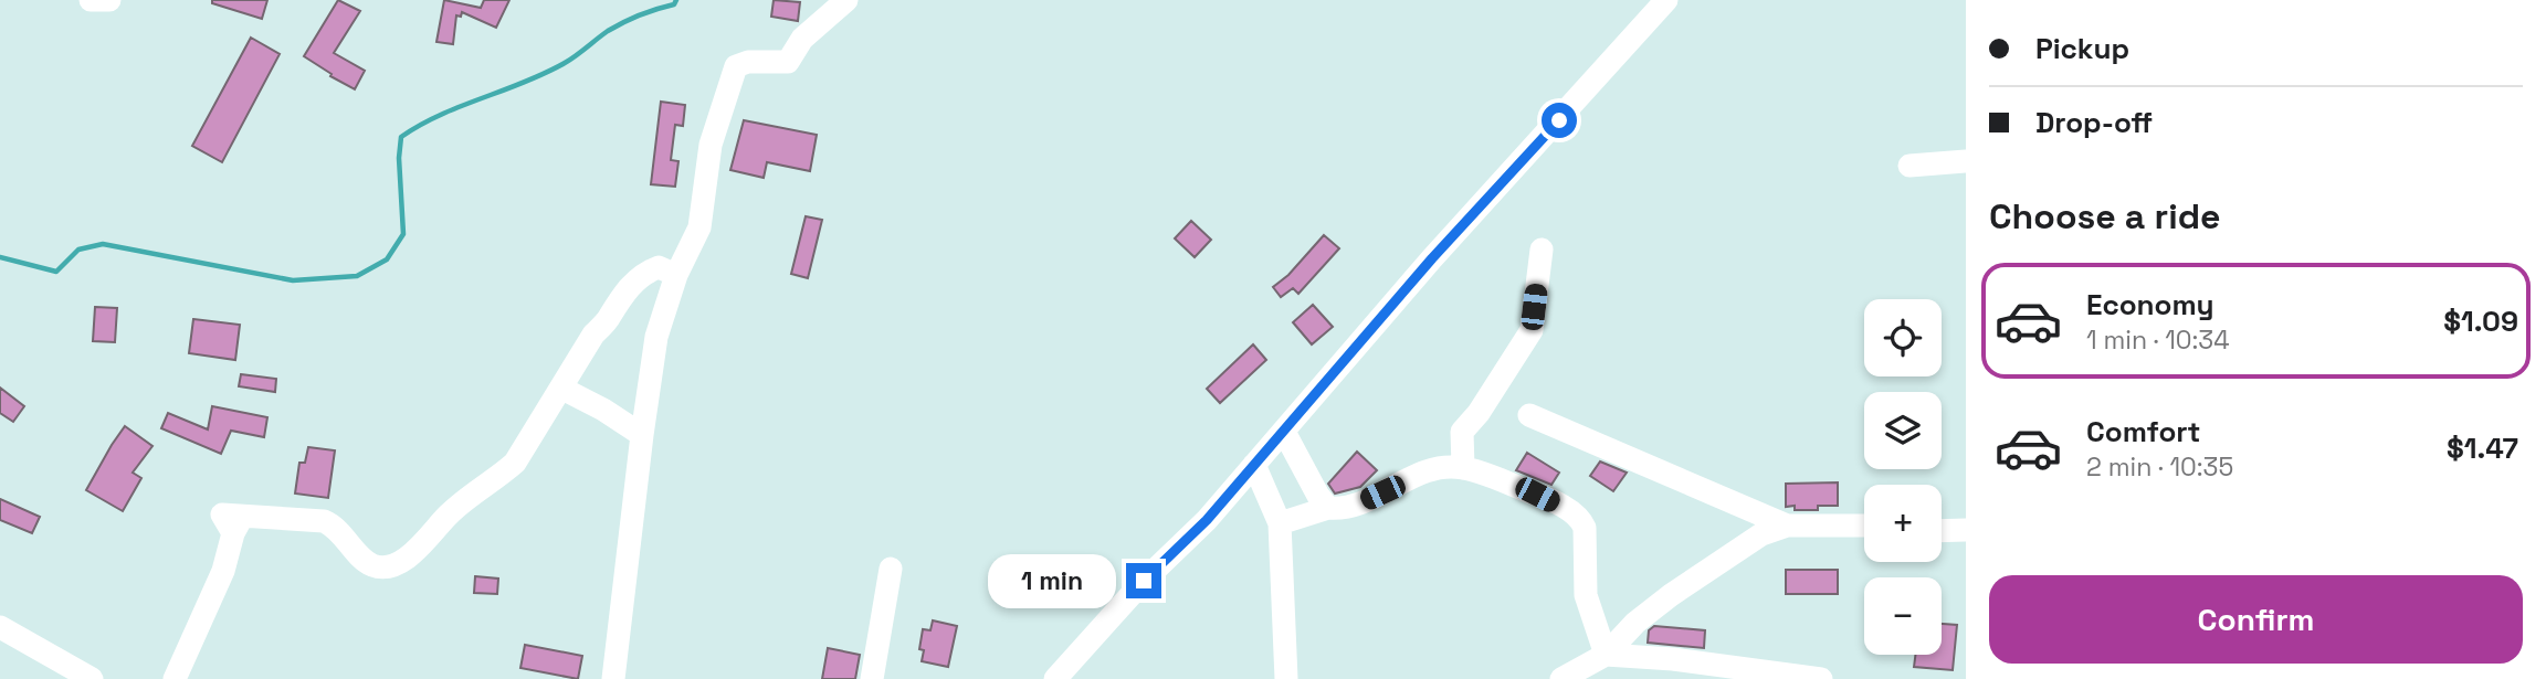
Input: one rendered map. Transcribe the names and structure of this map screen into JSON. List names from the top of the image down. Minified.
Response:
{"page":{"banner":["Pickup","Drop-off"],"heading":"Choose a ride","list":[{"name":"Economy","note":"1 min · 10:34","value":"$1.09"},{"name":"Comfort","note":"2 min · 10:35","value":"$1.47"}],"map_buttons":["+","−"],"bubble":"1 min","buttons":"Confirm"}}
